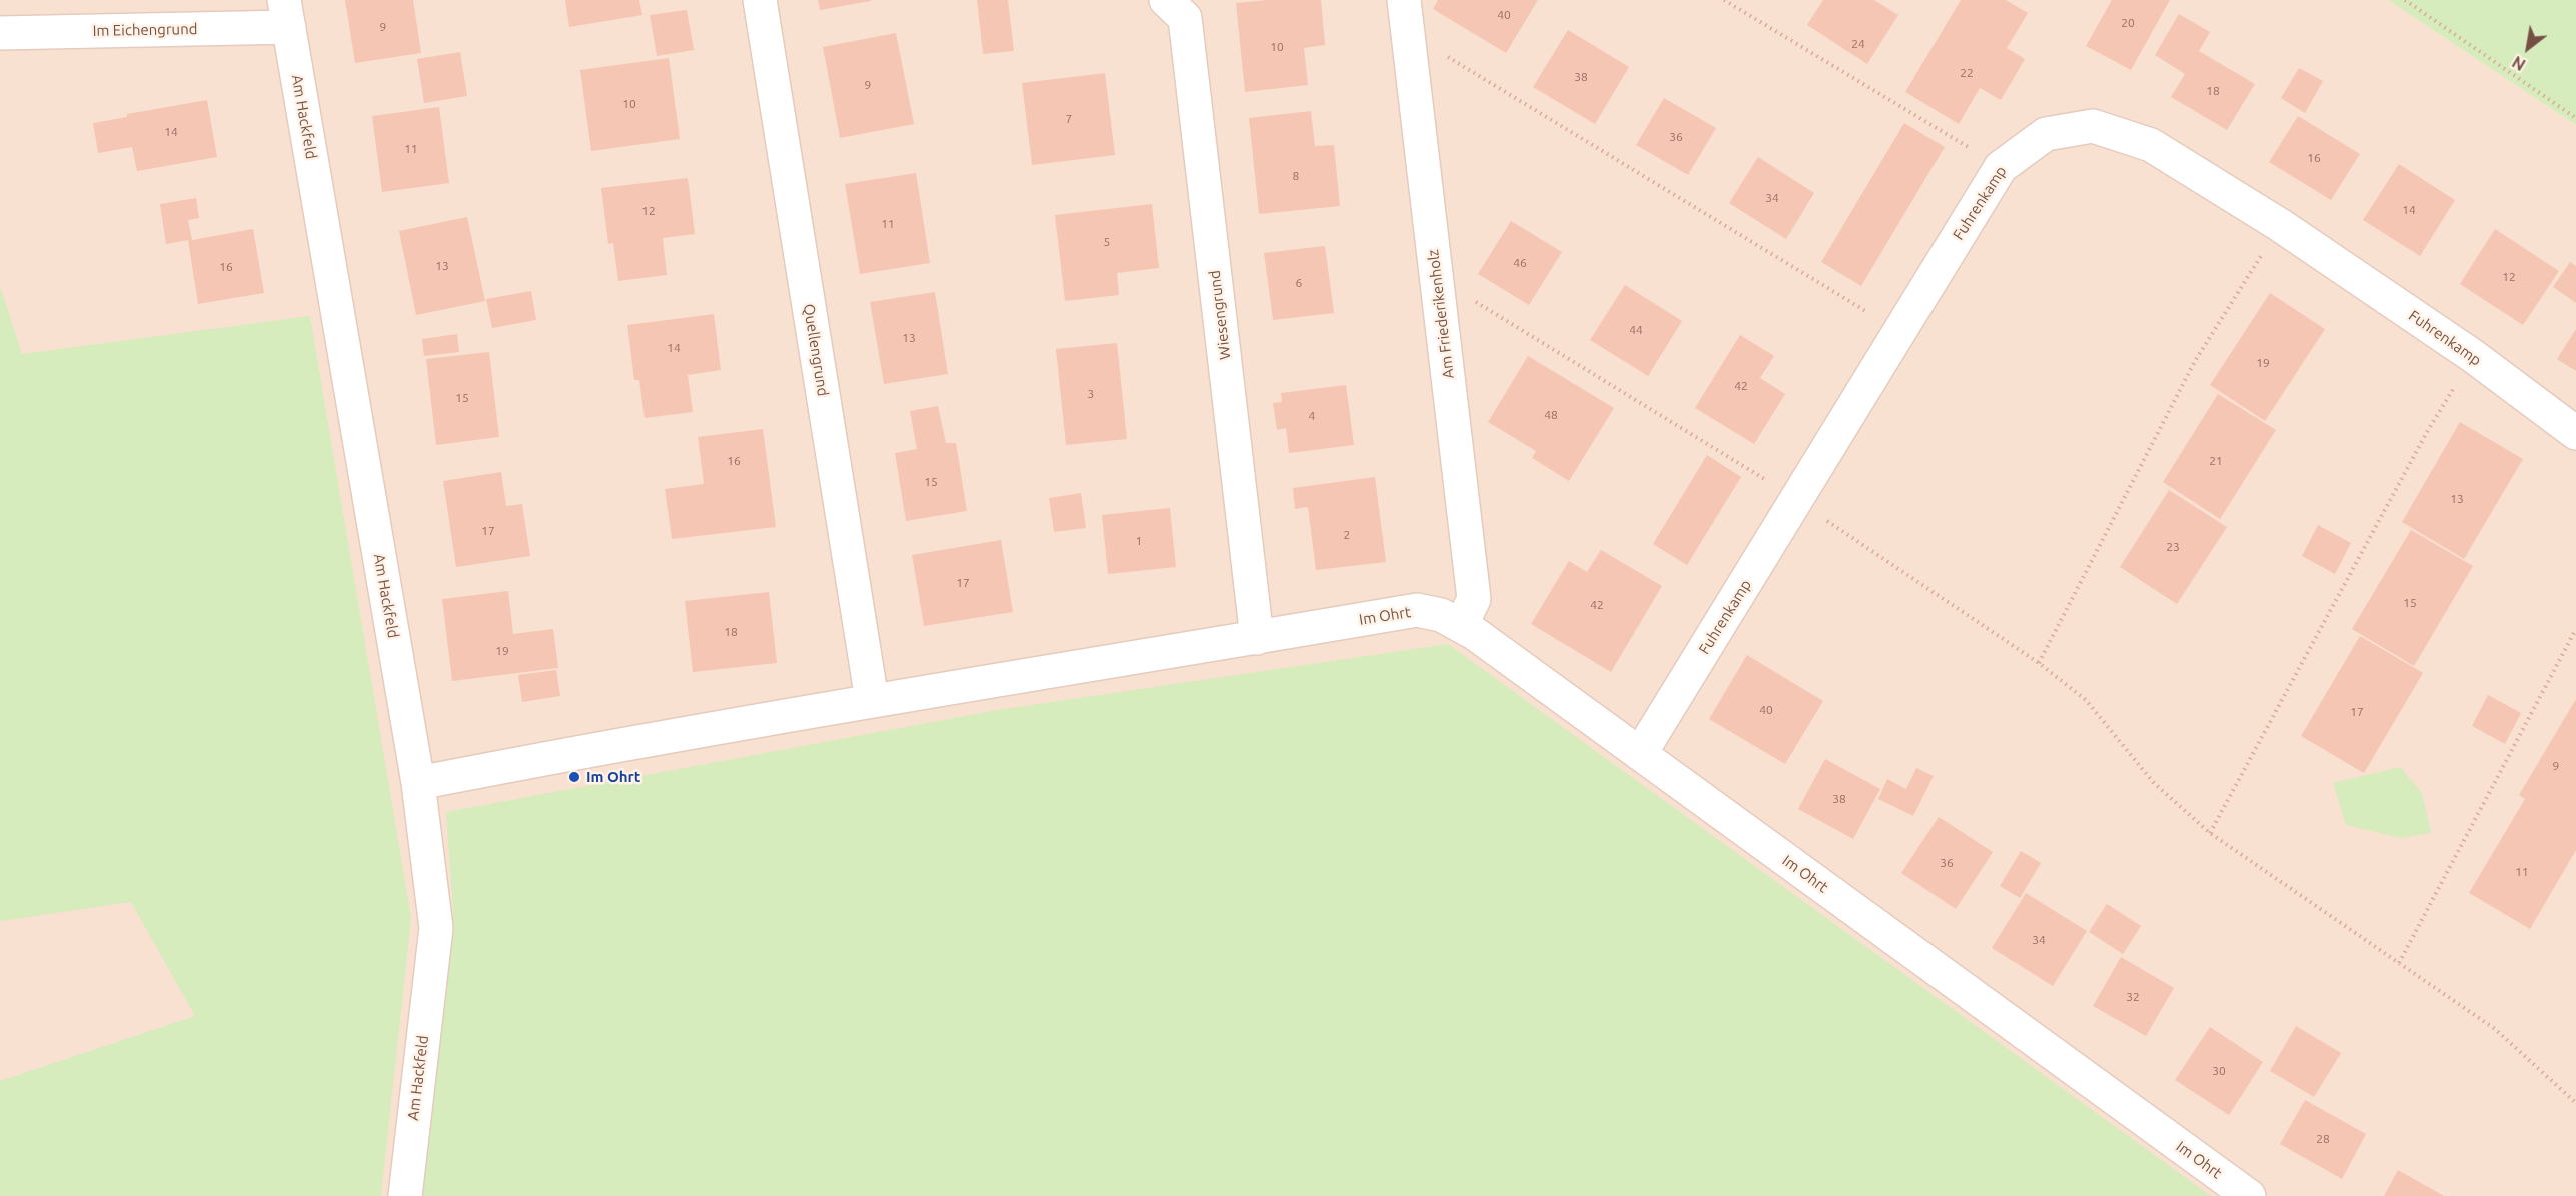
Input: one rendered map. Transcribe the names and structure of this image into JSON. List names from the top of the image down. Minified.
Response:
{"streets":{"street":["Im Eichengrund","Am Hackfeld","Fuhrenkamp","Am Friederikenholz","Wiesengrund","Quellengrund","Im Ohrt"]},"crossings":[["Im Eichengrund","Am Hackfeld"],["Am Hackfeld","Im Ohrt"],["Fuhrenkamp","Im Ohrt"],["Am Friederikenholz","Im Ohrt"],["Wiesengrund","Im Ohrt"],["Quellengrund","Im Ohrt"]],"places":["Im Ohrt"],"house_numbers":["40","20","9","24","10","22","38","9","18","10","7","14","36","11","16","8","34","14","12","11","5","46","13","16","12","6","44","13","14","19","42","3","15","48","4","16","21","15","13","17","2","1","23","17","15","42","18","19","40","17","9","38","36","11","34","32","30","28"],"north":"bottom left"}
